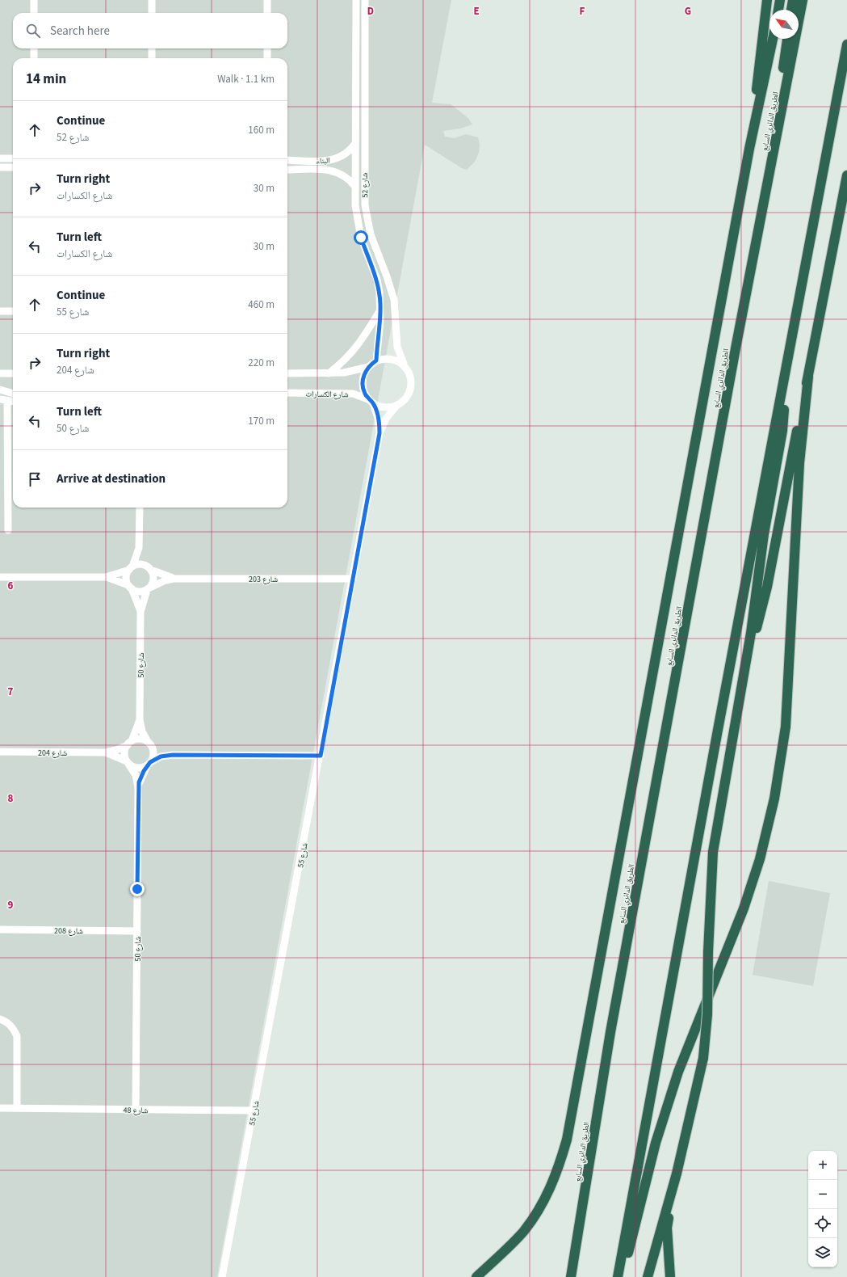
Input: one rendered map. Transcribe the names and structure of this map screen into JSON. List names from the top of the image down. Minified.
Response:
{"streets":{"highway":["الطريق الدائري السابع"],"street":["البناء","شارع 52","شارع الكسارات","شارع 203","شارع 50","شارع 204","شارع 55","شارع 208","شارع 48"]},"crossings":[["البناء","شارع 52"],["شارع 52","شارع الكسارات"],["شارع 52","شارع 55"],["شارع الكسارات","شارع 55"],["شارع 203","شارع 50"],["شارع 203","شارع 55"],["شارع 50","شارع 204"],["شارع 50","شارع 208"],["شارع 50","شارع 48"],["شارع 55","شارع 48"]],"north":"top left","page":{"search":"Search here","heading":["14 min","Walk · 1.1 km"],"list":[["Continue","شارع 52","160 m"],["Turn right","شارع الكسارات","30 m"],["Turn left","شارع الكسارات","30 m"],["Continue","شارع 55","460 m"],["Turn right","شارع 204","220 m"],["Turn left","شارع 50","170 m"],"Arrive at destination"],"map_buttons":["+","−"]},"grid":{"columns":["D","E","F","G"],"rows":["6","7","8","9"]}}
